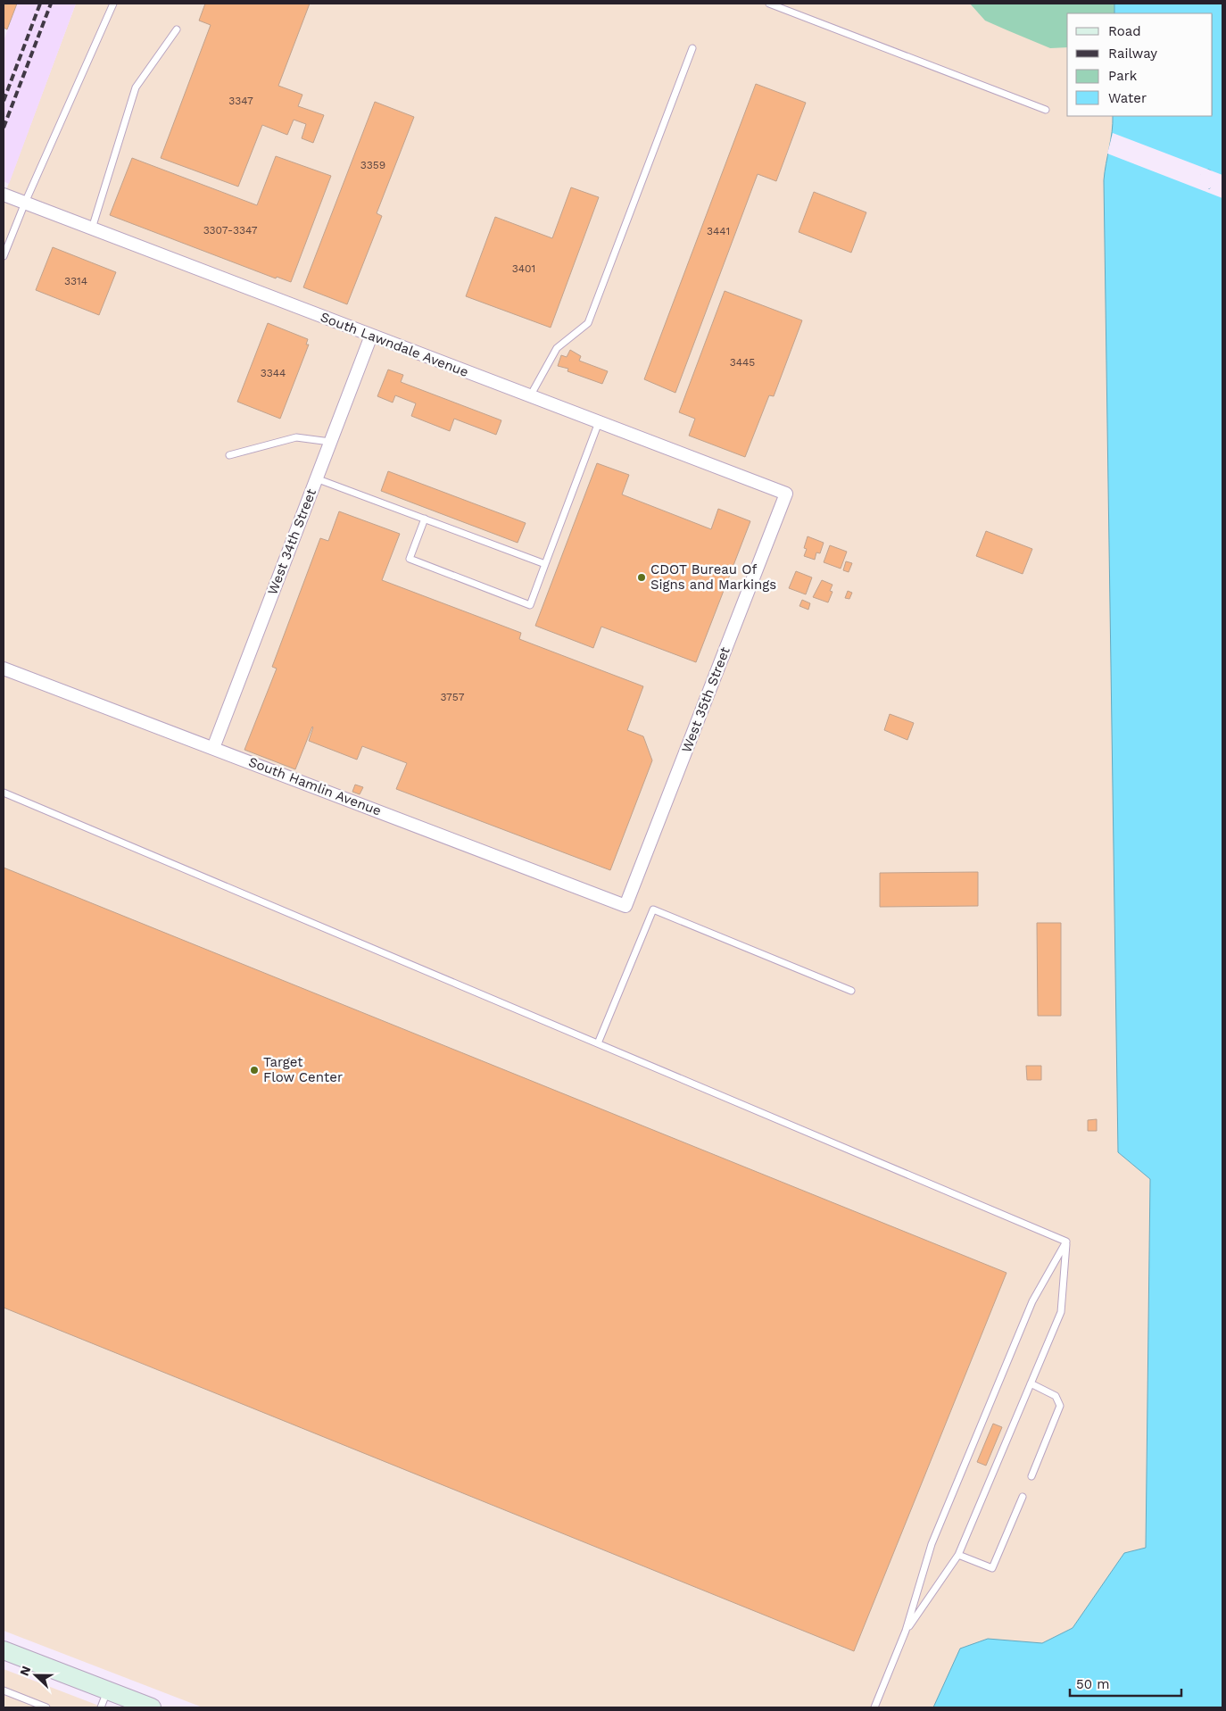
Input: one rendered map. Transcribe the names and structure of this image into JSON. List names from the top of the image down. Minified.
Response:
{"streets":{"street":["South Lawndale Avenue","West 34th Street","West 35th Street","South Hamlin Avenue"]},"crossings":[["South Lawndale Avenue","West 34th Street"],["South Lawndale Avenue","West 35th Street"],["West 34th Street","South Hamlin Avenue"],["West 35th Street","South Hamlin Avenue"]],"places":["CDOT Bureau Of Signs and Markings","Target Flow Center"],"house_numbers":["3347","3359","3307-3347","3441","3401","3314","3445","3344","3757"],"legend":["Road","Railway","Park","Water"],"scale_bar":"50 m","north":"left"}
